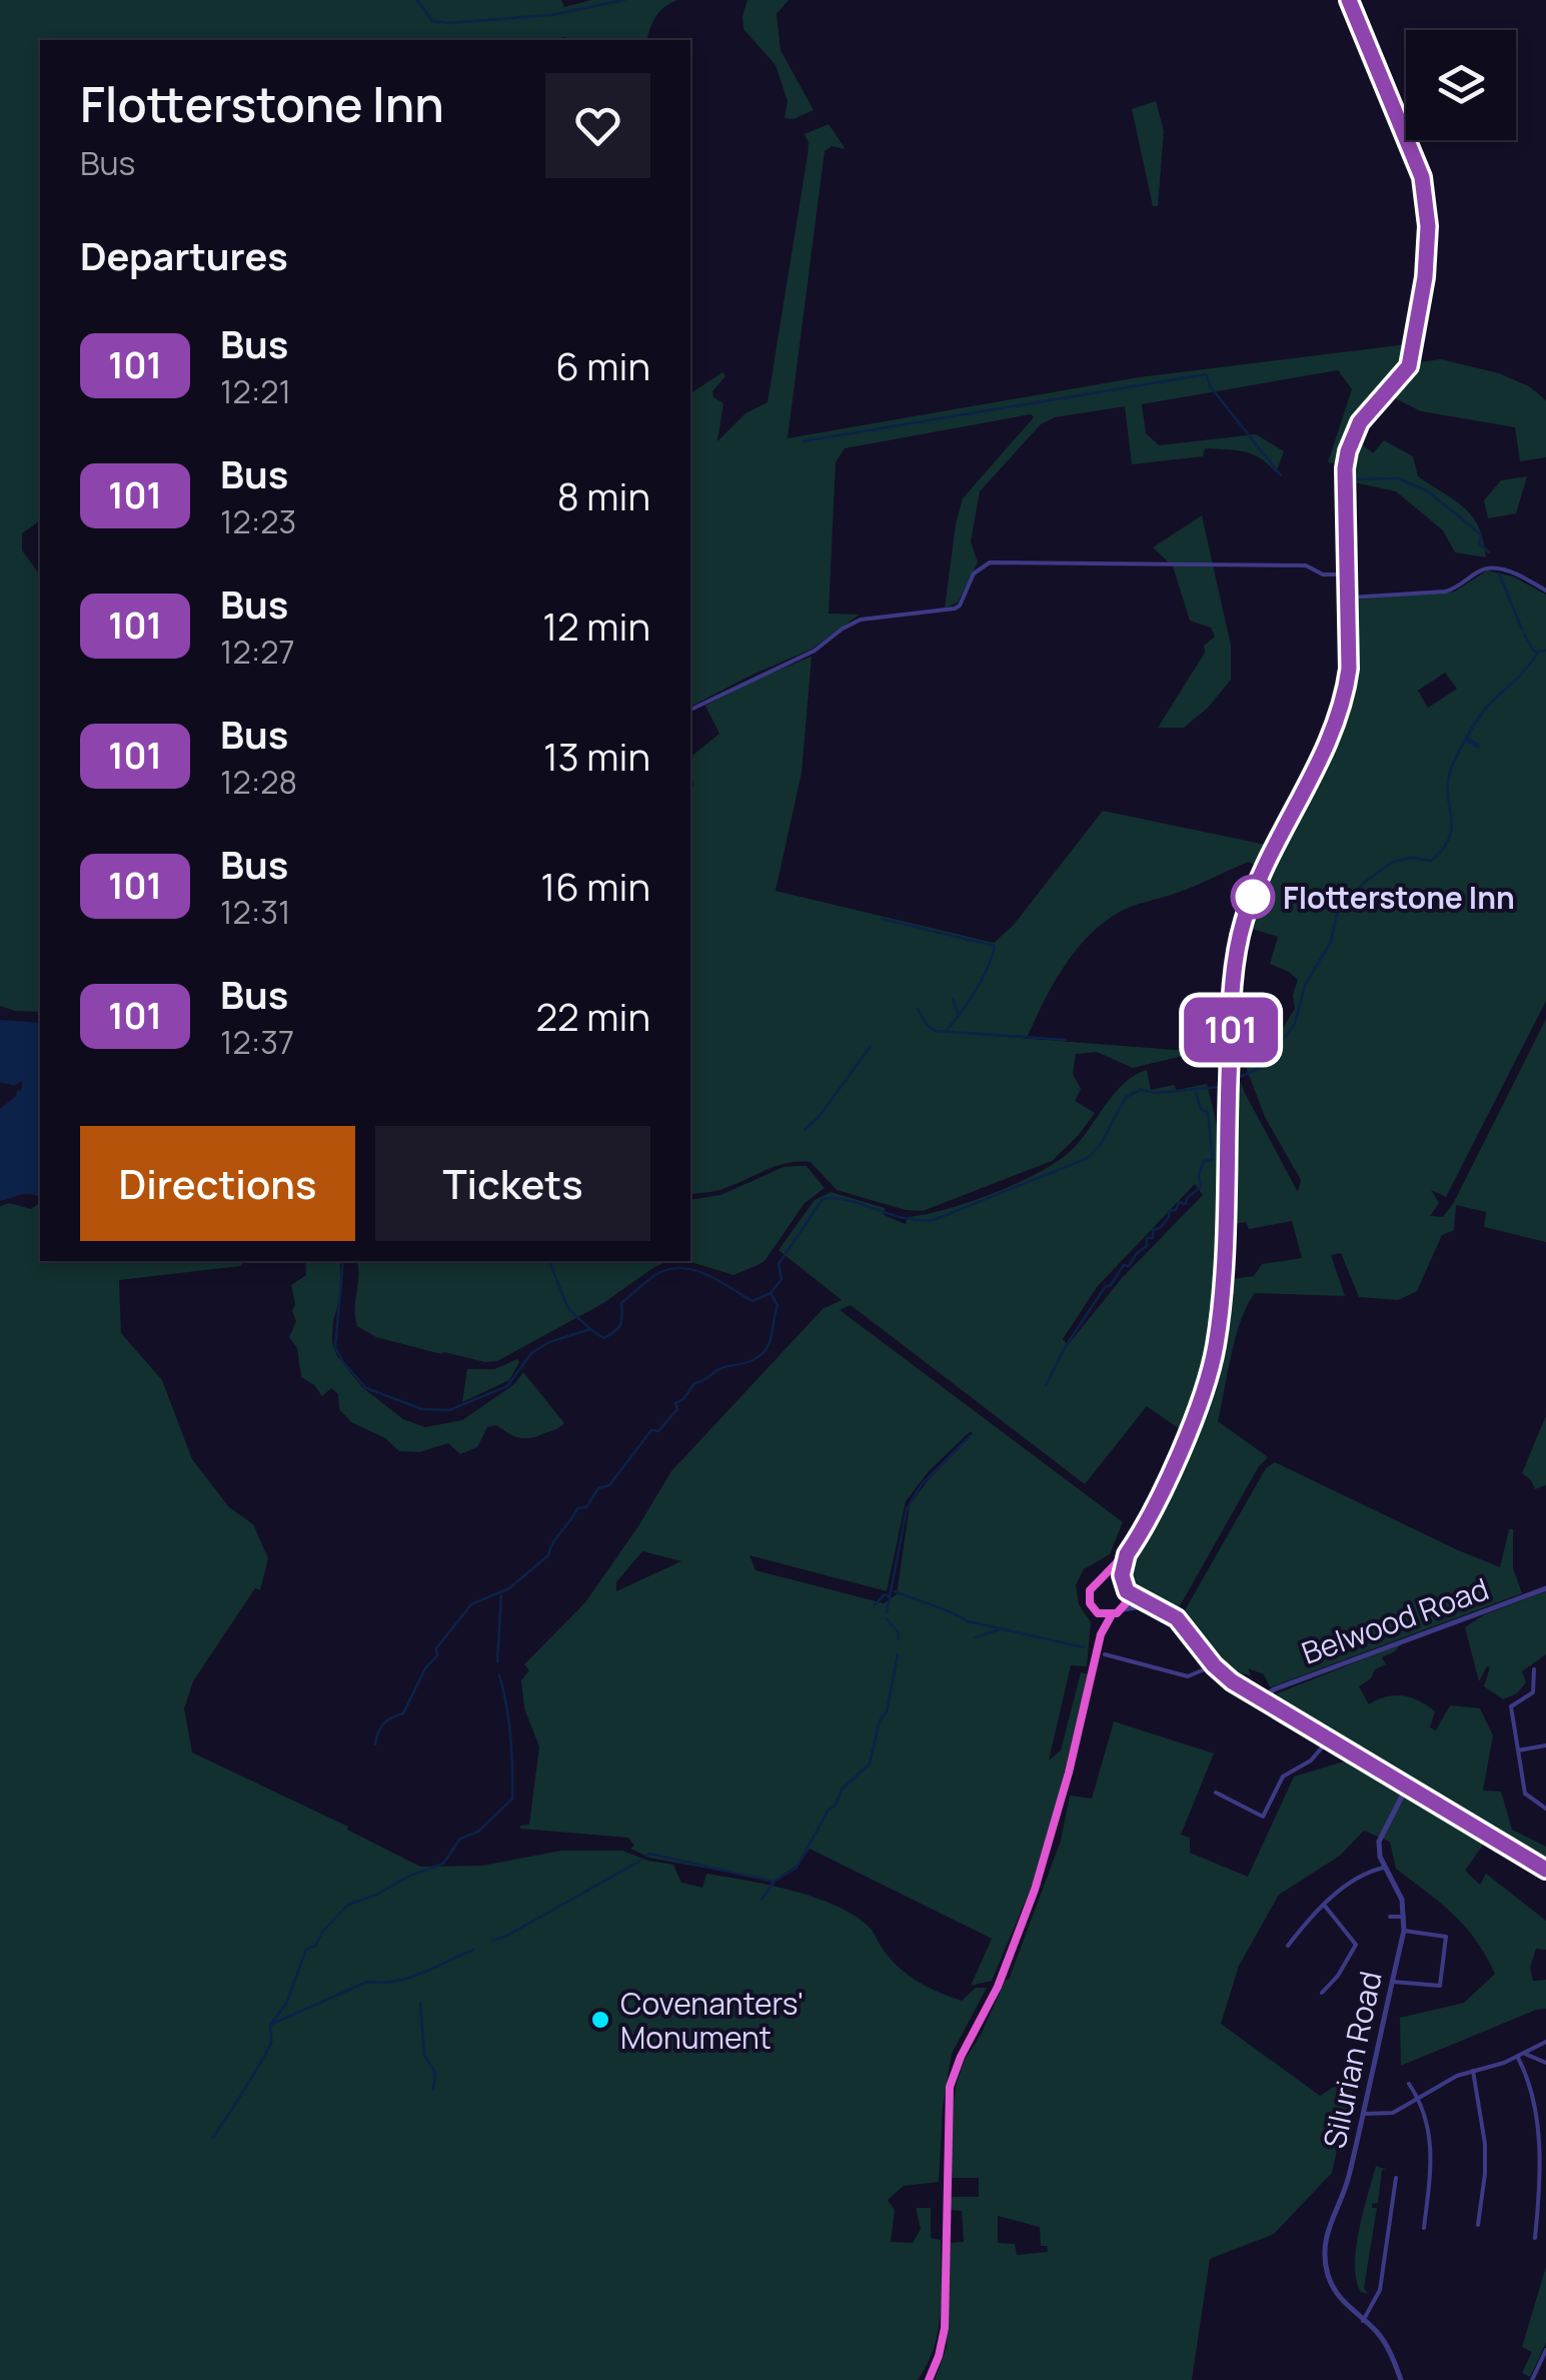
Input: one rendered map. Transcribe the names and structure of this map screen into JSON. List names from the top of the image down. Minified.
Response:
{"streets":{"street":["Belwood Road","Silurian Road"]},"places":["Flotterstone Inn","Covenanters' Monument"],"lines":["bus line 101"],"page":{"on_map":"101","heading":[["Flotterstone Inn","Bus"],"Departures"],"list":[{"mark":"101","name":"Bus","note":"12:21","value":"6 min"},{"mark":"101","name":"Bus","note":"12:23","value":"8 min"},{"mark":"101","name":"Bus","note":"12:27","value":"12 min"},{"mark":"101","name":"Bus","note":"12:28","value":"13 min"},{"mark":"101","name":"Bus","note":"12:31","value":"16 min"},{"mark":"101","name":"Bus","note":"12:37","value":"22 min"}],"buttons":["Directions","Tickets"]}}
